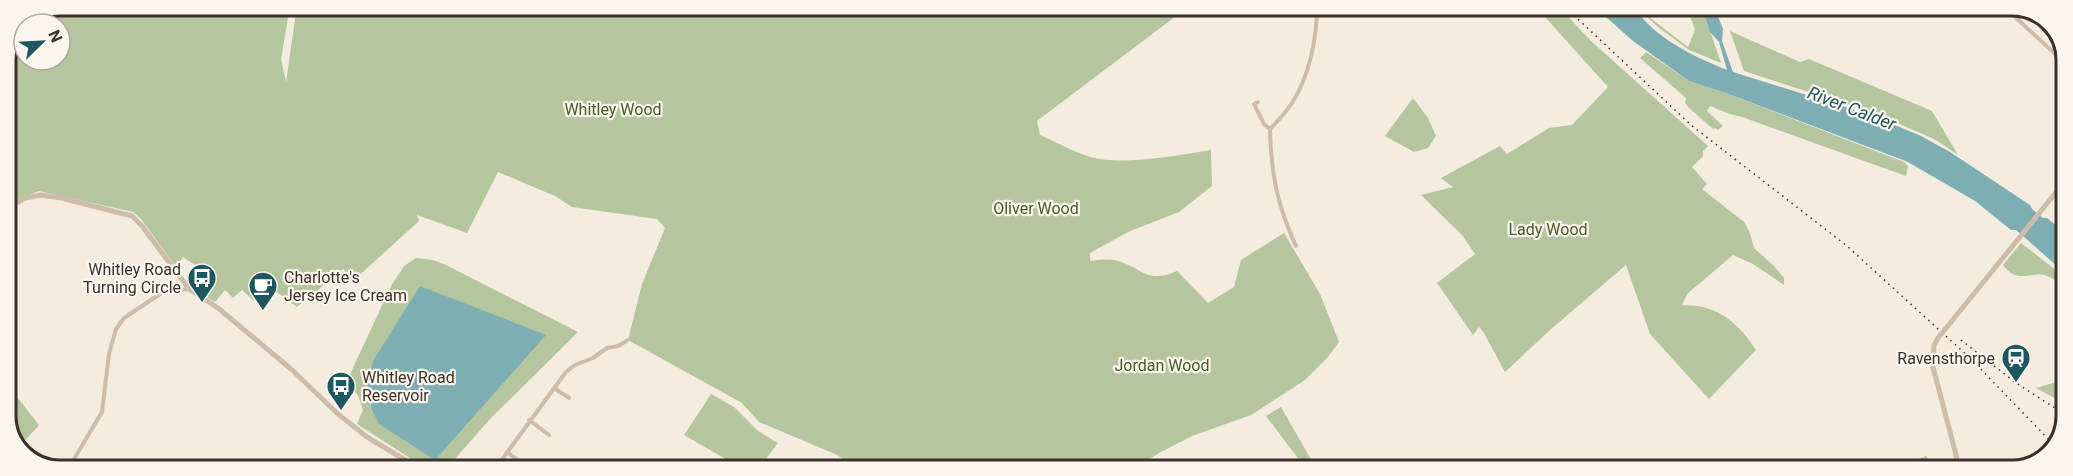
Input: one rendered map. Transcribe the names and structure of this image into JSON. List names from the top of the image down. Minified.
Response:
{"water":["River Calder"],"parks":["Whitley Wood","Oliver Wood","Lady Wood","Jordan Wood"],"places":{"bus stop":["Whitley Road Turning Circle","Whitley Road Reservoir"],"cafe":["Charlotte's Jersey Ice Cream"],"station":["Ravensthorpe"]},"north":"top right"}
